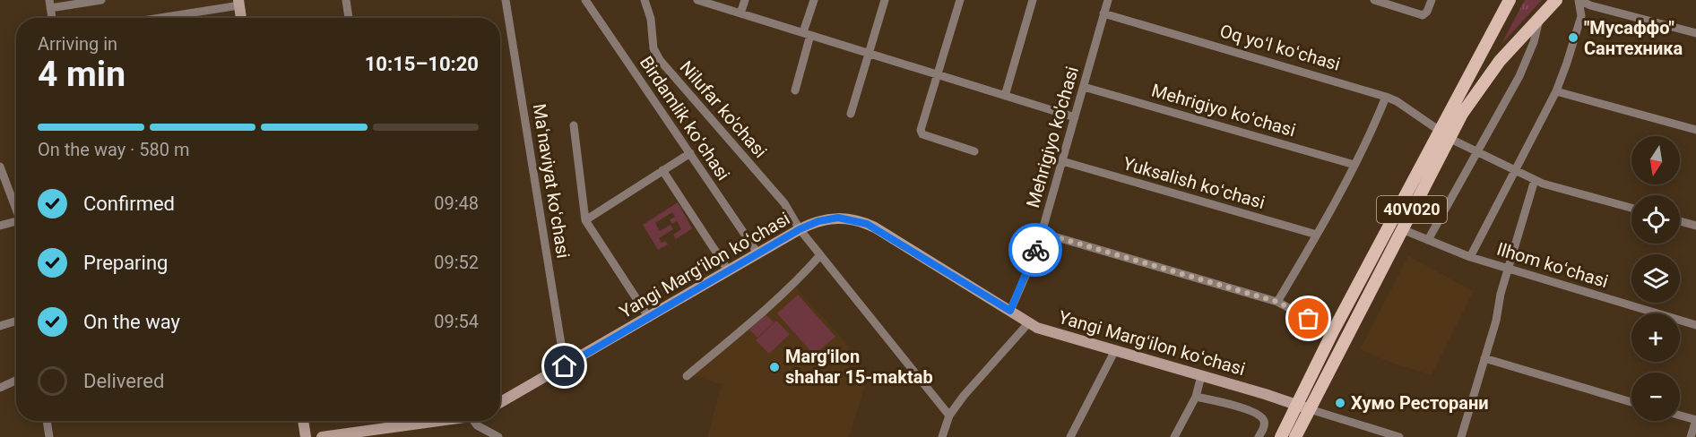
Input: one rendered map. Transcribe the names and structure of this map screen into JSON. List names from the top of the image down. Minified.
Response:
{"streets":{"main road":["40V020","Yangi Margʻilon koʻchasi"],"street":["Oq yoʻl koʻchasi","Nilufar ko'chasi","Mehrigiyo koʻchasi","Birdamlik koʻchasi","Mehrigiyo ko'chasi","Maʻnaviyat koʻchasi","Yuksalish koʻchasi","Ilhom koʻchasi"]},"crossings":[["Oq yoʻl koʻchasi","Mehrigiyo ko'chasi"],["Oq yoʻl koʻchasi","40V020"],["Nilufar ko'chasi","Yangi Margʻilon koʻchasi"],["Mehrigiyo koʻchasi","Mehrigiyo ko'chasi"],["Birdamlik koʻchasi","Yangi Margʻilon koʻchasi"],["Mehrigiyo ko'chasi","Yuksalish koʻchasi"],["Mehrigiyo ko'chasi","Yangi Margʻilon koʻchasi"],["Maʻnaviyat koʻchasi","Yangi Margʻilon koʻchasi"],["40V020","Yangi Margʻilon koʻchasi"],["40V020","Ilhom koʻchasi"]],"places":["\"Мусаффо\" Сантехника","Marg'ilon shahar 15-maktab","Хумо Ресторани"],"north":"bottom","page":{"heading":["4 min","Arriving in","10:15–10:20"],"bar":"On the way · 580 m","map_buttons":["+","−"],"list":[["Confirmed","09:48"],["Preparing","09:52"],["On the way","09:54"],"Delivered"]}}
